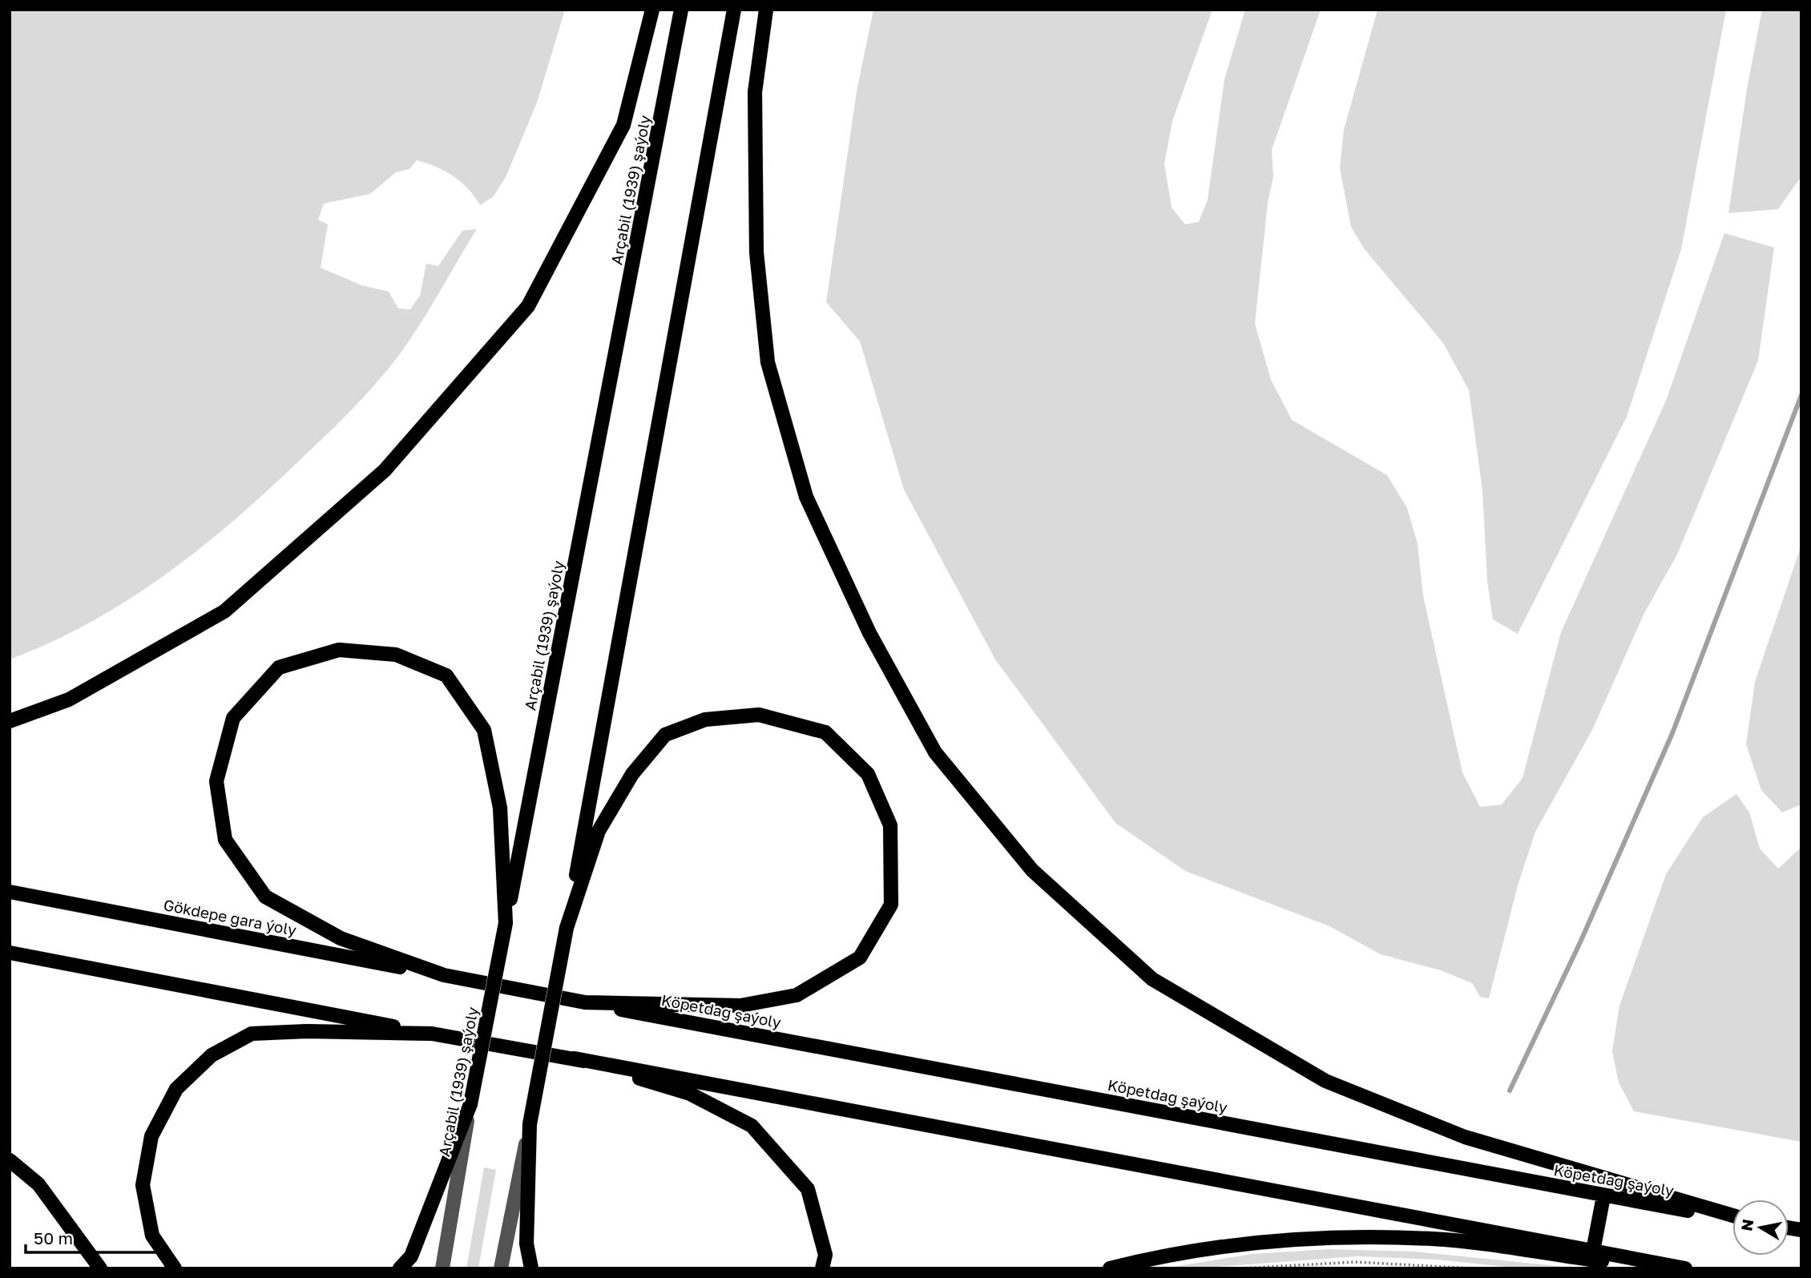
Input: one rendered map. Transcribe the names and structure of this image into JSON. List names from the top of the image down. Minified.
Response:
{"streets":{"main road":["Arçabil (1939) şaýoly","Gökdepe gara ýoly","Köpetdag şaýoly"]},"scale_bar":"50 m","north":"left"}
